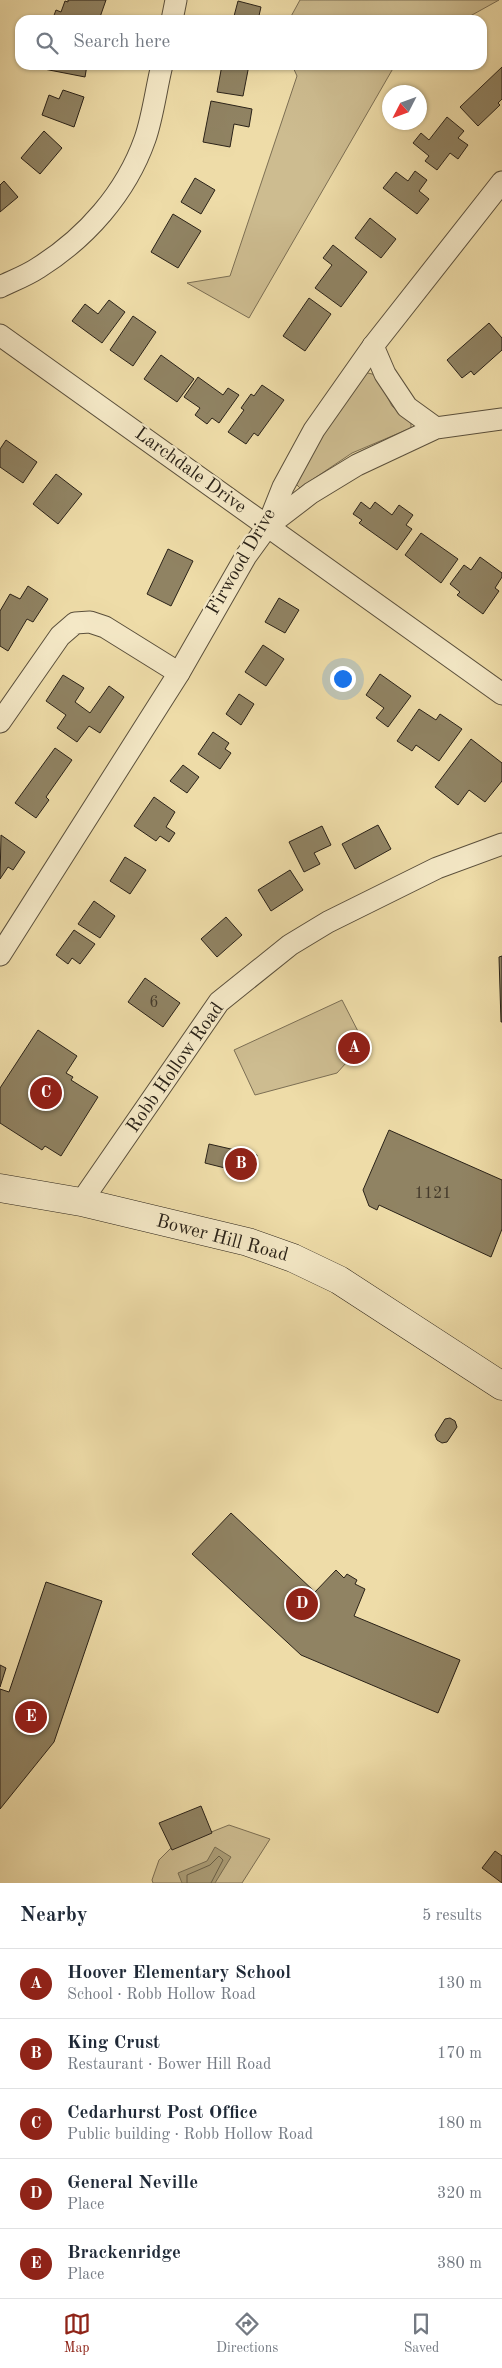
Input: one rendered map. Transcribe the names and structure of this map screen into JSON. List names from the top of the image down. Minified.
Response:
{"streets":{"main road":["Bower Hill Road"],"street":["Larchdale Drive","Firwood Drive","Robb Hollow Road"]},"crossings":[["Larchdale Drive","Firwood Drive"],["Robb Hollow Road","Bower Hill Road"]],"house_numbers":["6","1121"],"north":"bottom left","page":{"search":"Search here","pins":["A","C","B","D","E"],"heading":["Nearby","5 results"],"list":[{"mark":"A","name":"Hoover Elementary School","note":"School · Robb Hollow Road","value":"130 m"},{"mark":"B","name":"King Crust","note":"Restaurant · Bower Hill Road","value":"170 m"},{"mark":"C","name":"Cedarhurst Post Office","note":"Public building · Robb Hollow Road","value":"180 m"},{"mark":"D","name":"General Neville","note":"Place","value":"320 m"},{"mark":"E","name":"Brackenridge","note":"Place","value":"380 m"}],"nav":["Map","Directions","Saved"]}}
